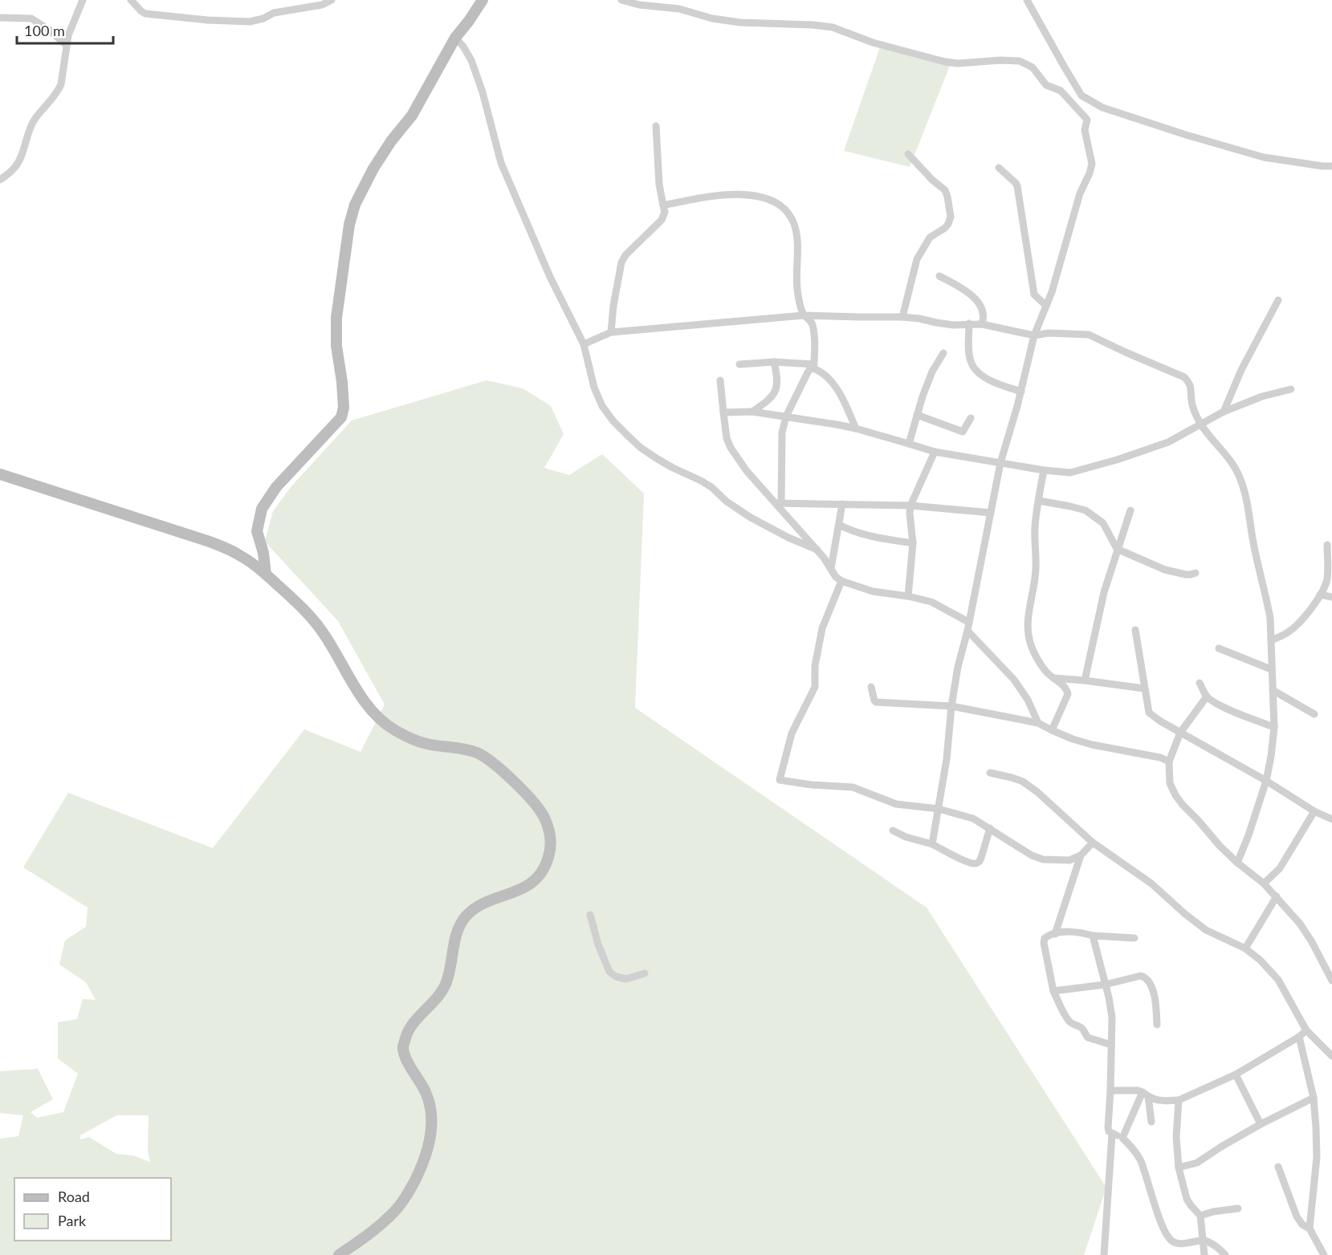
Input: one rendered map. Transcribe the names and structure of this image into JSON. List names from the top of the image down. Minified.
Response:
{"legend":["Road","Park"],"scale_bar":"100 m"}
